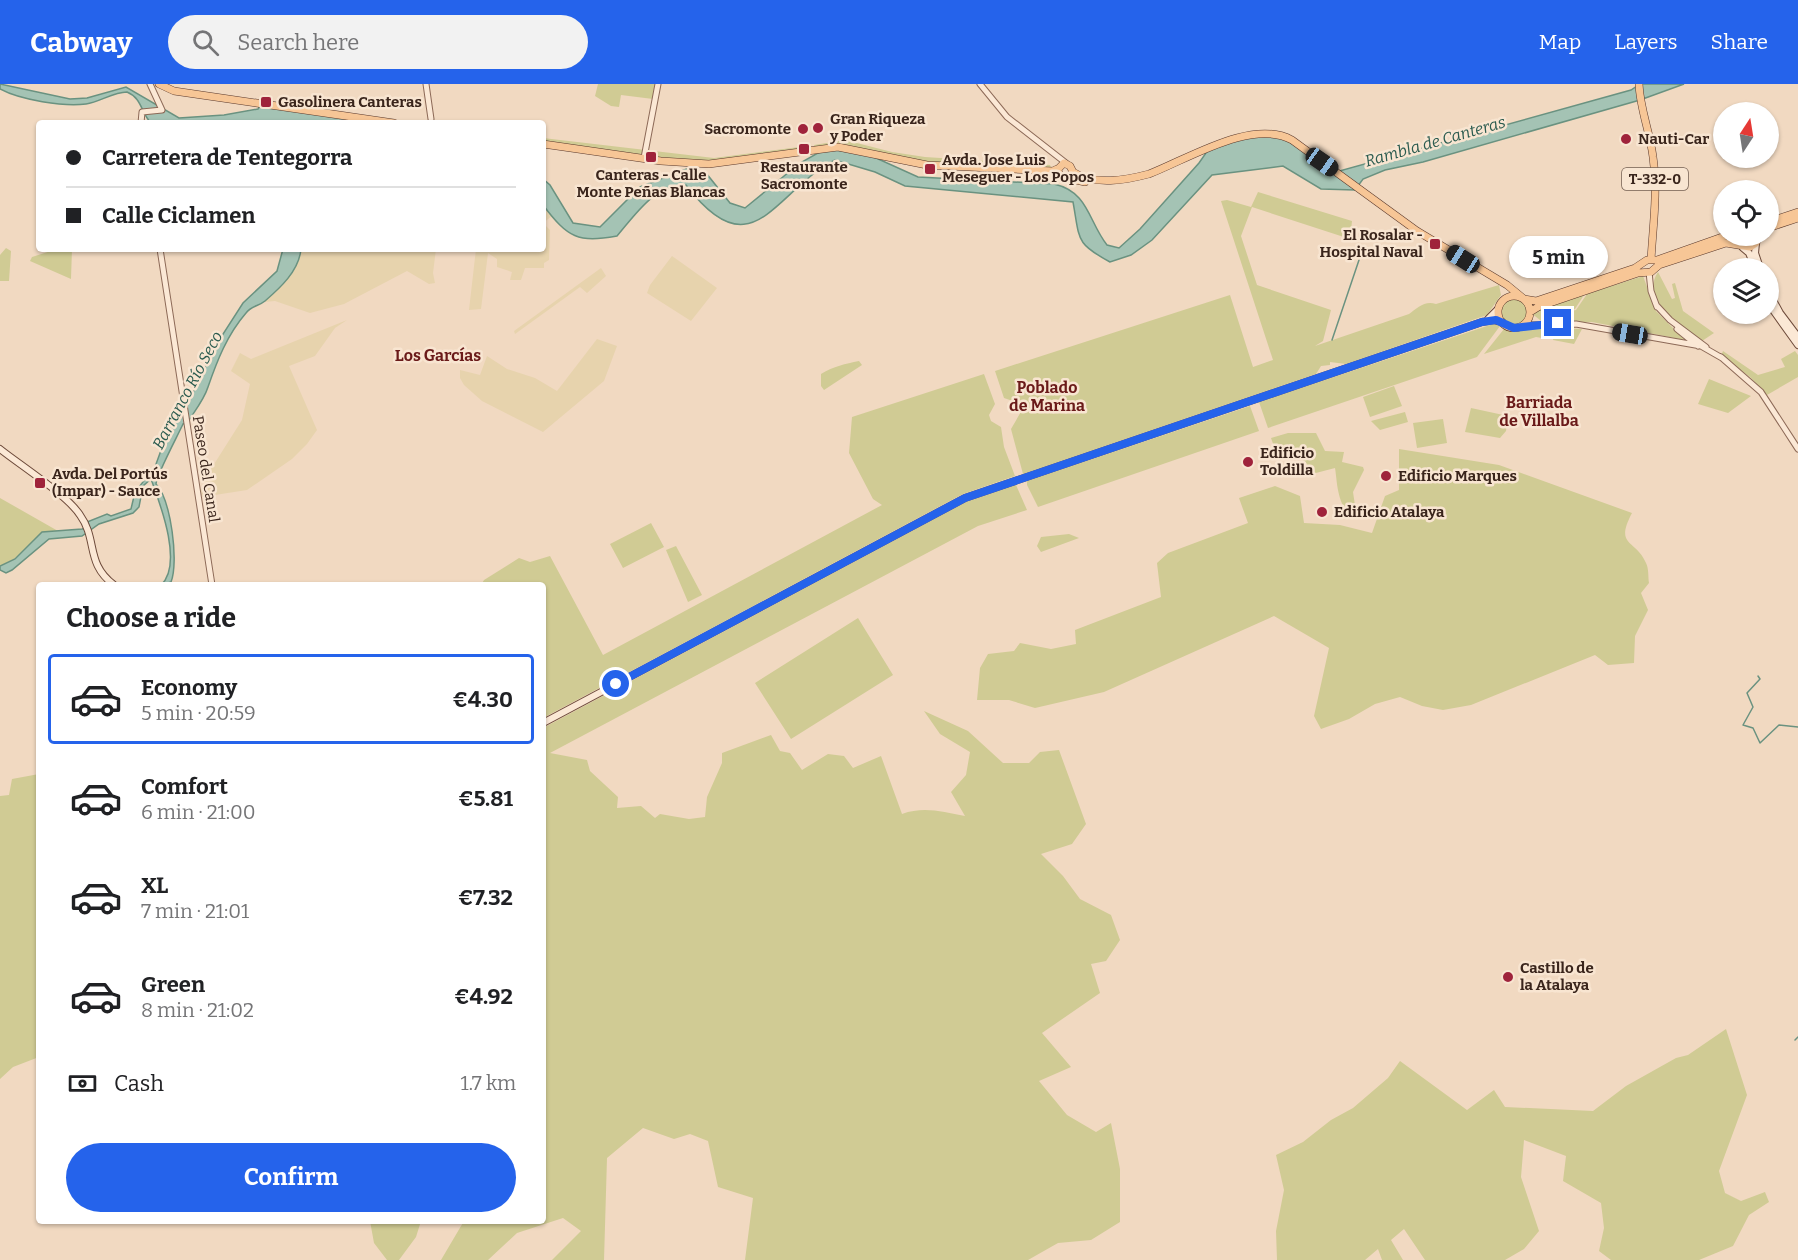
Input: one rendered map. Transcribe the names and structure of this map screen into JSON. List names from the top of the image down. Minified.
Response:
{"streets":{"main road":["T-332-0"],"street":["Paseo del Canal"]},"districts":["Los Garcías","Poblado de Marina","Barriada de Villalba"],"water":["Rambla de Canteras","Barranco Río Seco"],"places":{"transit":["Gasolinera Canteras","Restaurante Sacromonte","Canteras - Calle Monte Peñas Blancas","Avda. Jose Luis Meseguer - Los Popos","El Rosalar - Hospital Naval","Avda. Del Portús (Impar) - Sauce"],"other":["Gran Riqueza y Poder","Sacromonte","Nauti-Car","Edificio Toldilla","Edificio Marques","Edificio Atalaya","Castillo de la Atalaya"]},"north":"top","page":{"header":"Cabway","search":"Search here","nav":["Map","Layers","Share"],"banner":["Carretera de Tentegorra","Calle Ciclamen"],"bubble":"5 min","heading":"Choose a ride","list":[{"name":"Economy","note":"5 min · 20:59","value":"€4.30"},{"name":"Comfort","note":"6 min · 21:00","value":"€5.81"},{"name":"XL","note":"7 min · 21:01","value":"€7.32"},{"name":"Green","note":"8 min · 21:02","value":"€4.92"}],"pay":["Cash","1.7 km"],"buttons":"Confirm"}}
